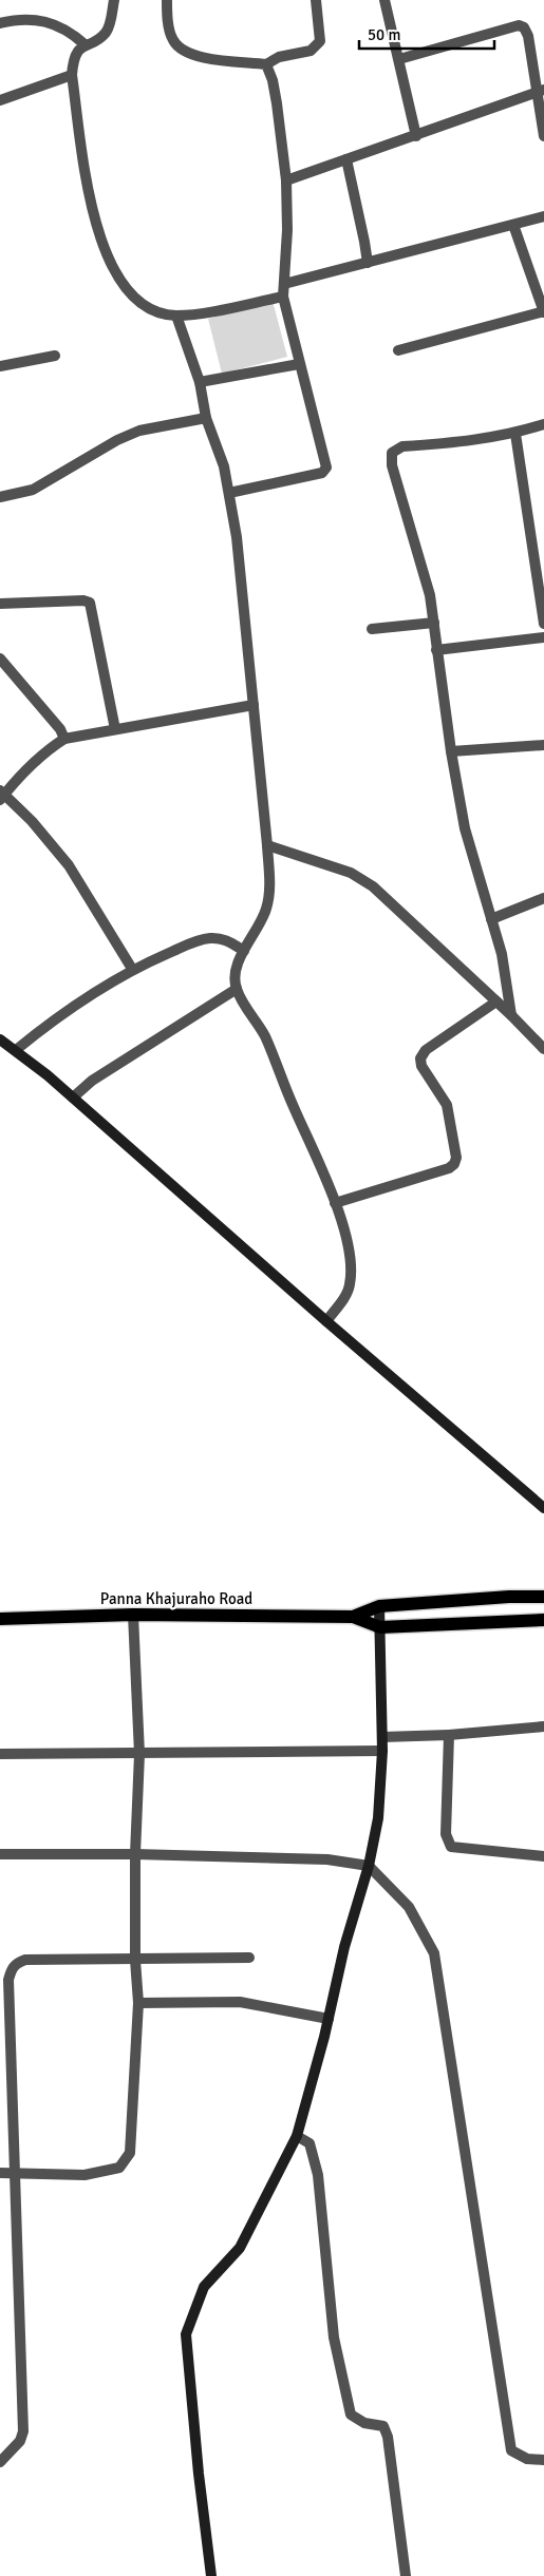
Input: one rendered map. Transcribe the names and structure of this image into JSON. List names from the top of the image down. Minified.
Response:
{"streets":{"main road":["Panna Khajuraho Road"]},"scale_bar":"50 m"}
